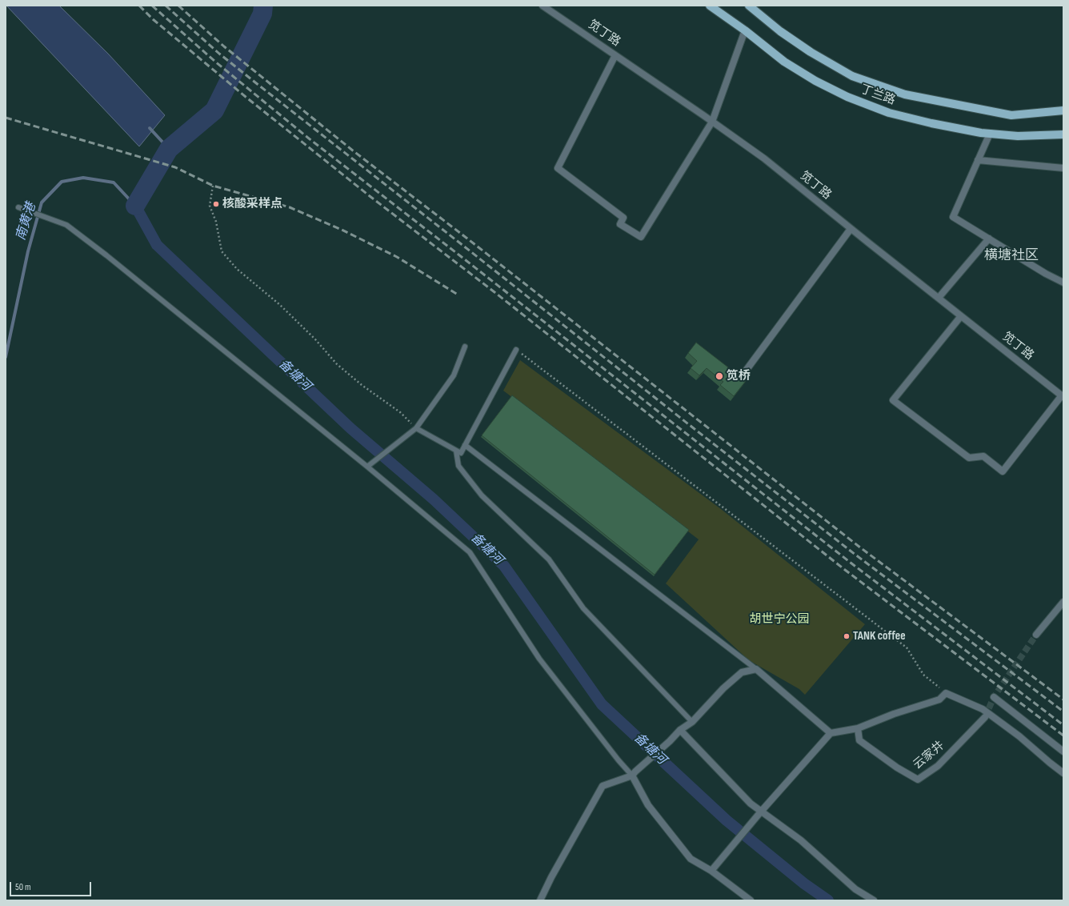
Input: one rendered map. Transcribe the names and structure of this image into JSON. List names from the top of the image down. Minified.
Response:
{"streets":{"main road":["丁兰路"],"street":["笕丁路","云家井"]},"districts":["横塘社区"],"water":["南黄港","备塘河"],"parks":["胡世宁公园"],"places":["核酸采样点","笕桥","TANK coffee"],"scale_bar":"50 m"}
